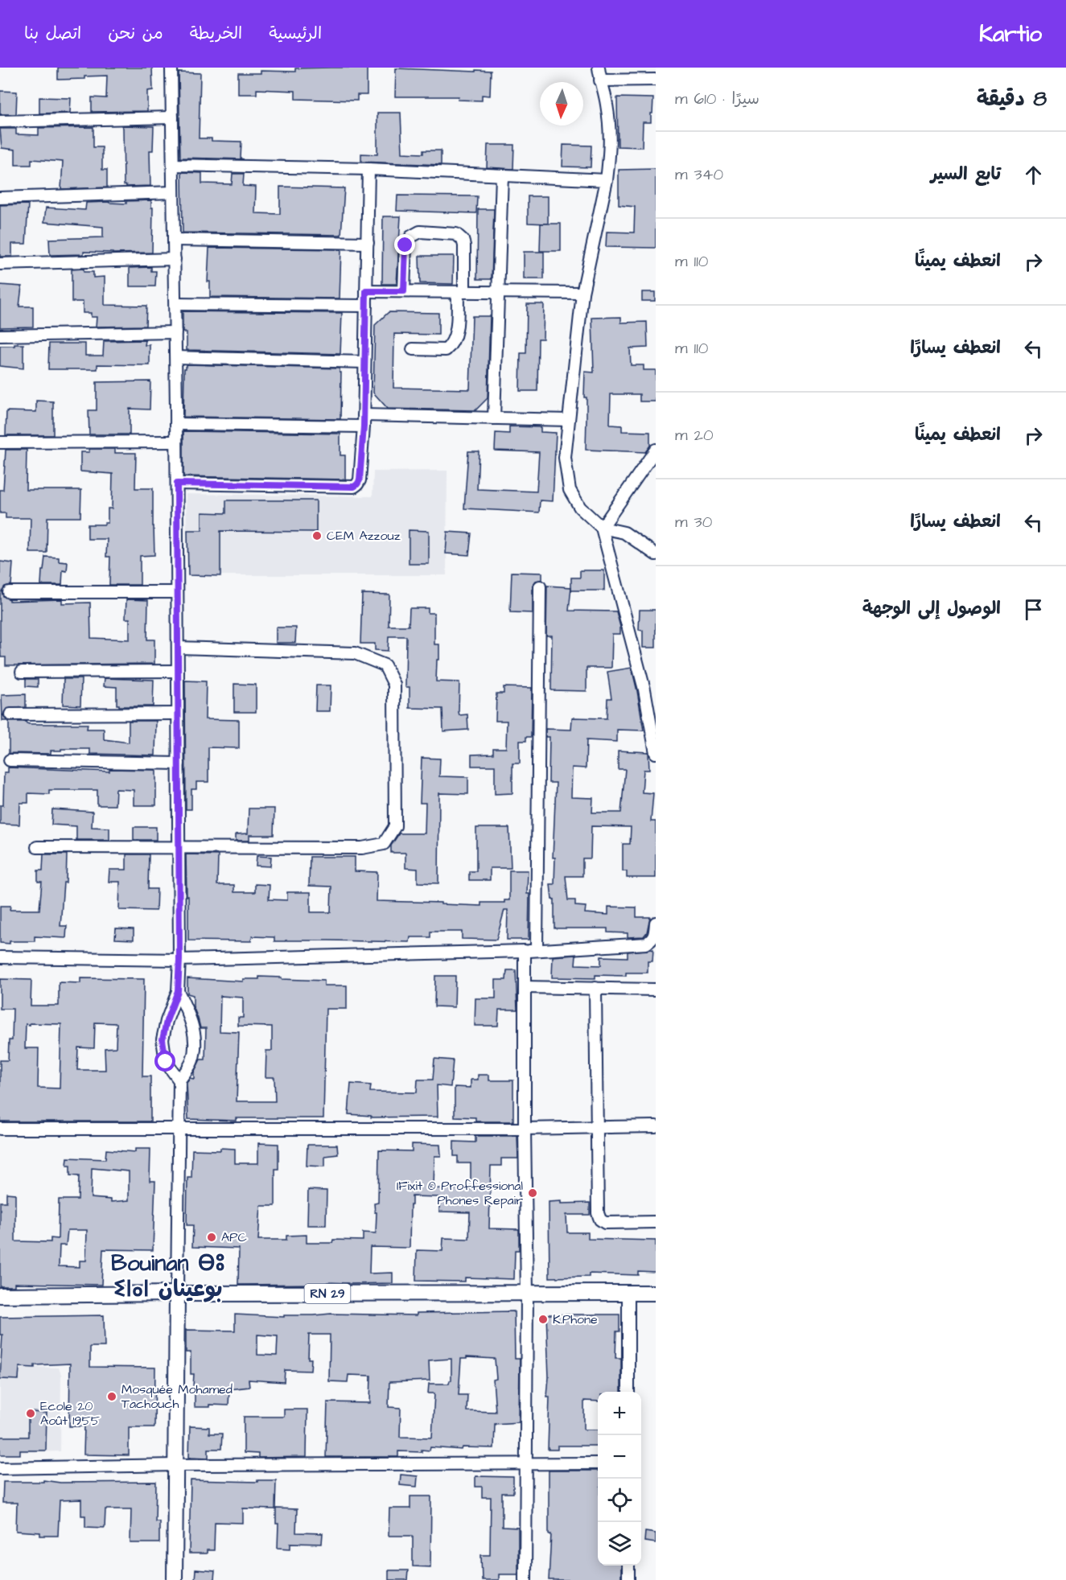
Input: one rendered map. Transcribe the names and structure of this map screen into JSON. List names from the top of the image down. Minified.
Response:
{"streets":{"main road":["RN 29"]},"districts":["Bouinan ⴱⵓ ⵉⵏⴰⵏ بوعينان"],"places":["CEM Azzouz","IFixit ® Proffessional Phones Repair","APC","K.Phone","Mosquée Mohamed Tachouch","Ecole 20 Août 1955"],"north":"bottom","page":{"header":"Kartio","nav":["الرئيسية","الخريطة","من نحن","اتصل بنا"],"heading":["8 دقيقة","سيرًا · 610 m"],"list":[["تابع السير","340 m"],["انعطف يمينًا","110 m"],["انعطف يسارًا","110 m"],["انعطف يمينًا","20 m"],["انعطف يسارًا","30 m"],"الوصول إلى الوجهة"],"map_buttons":["+","−"]}}
